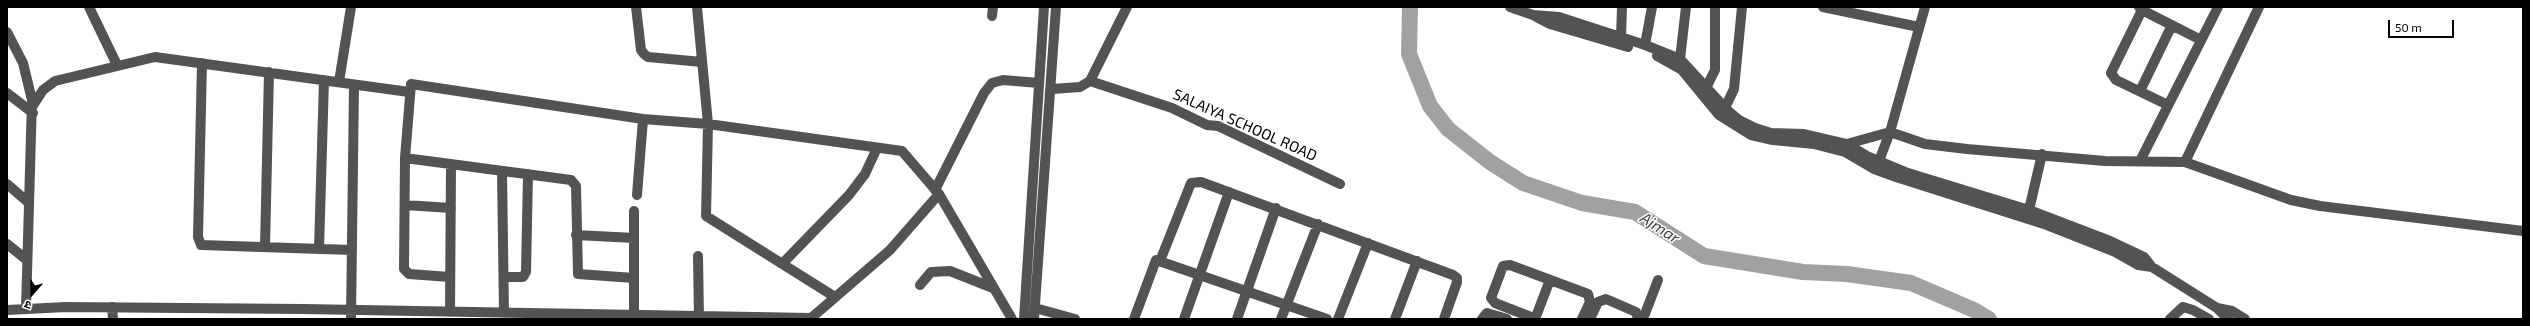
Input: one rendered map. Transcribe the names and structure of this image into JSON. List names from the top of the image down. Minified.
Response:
{"streets":{"street":["SALAIYA SCHOOL ROAD"]},"water":["Ajmar"],"scale_bar":"50 m","north":"bottom"}
